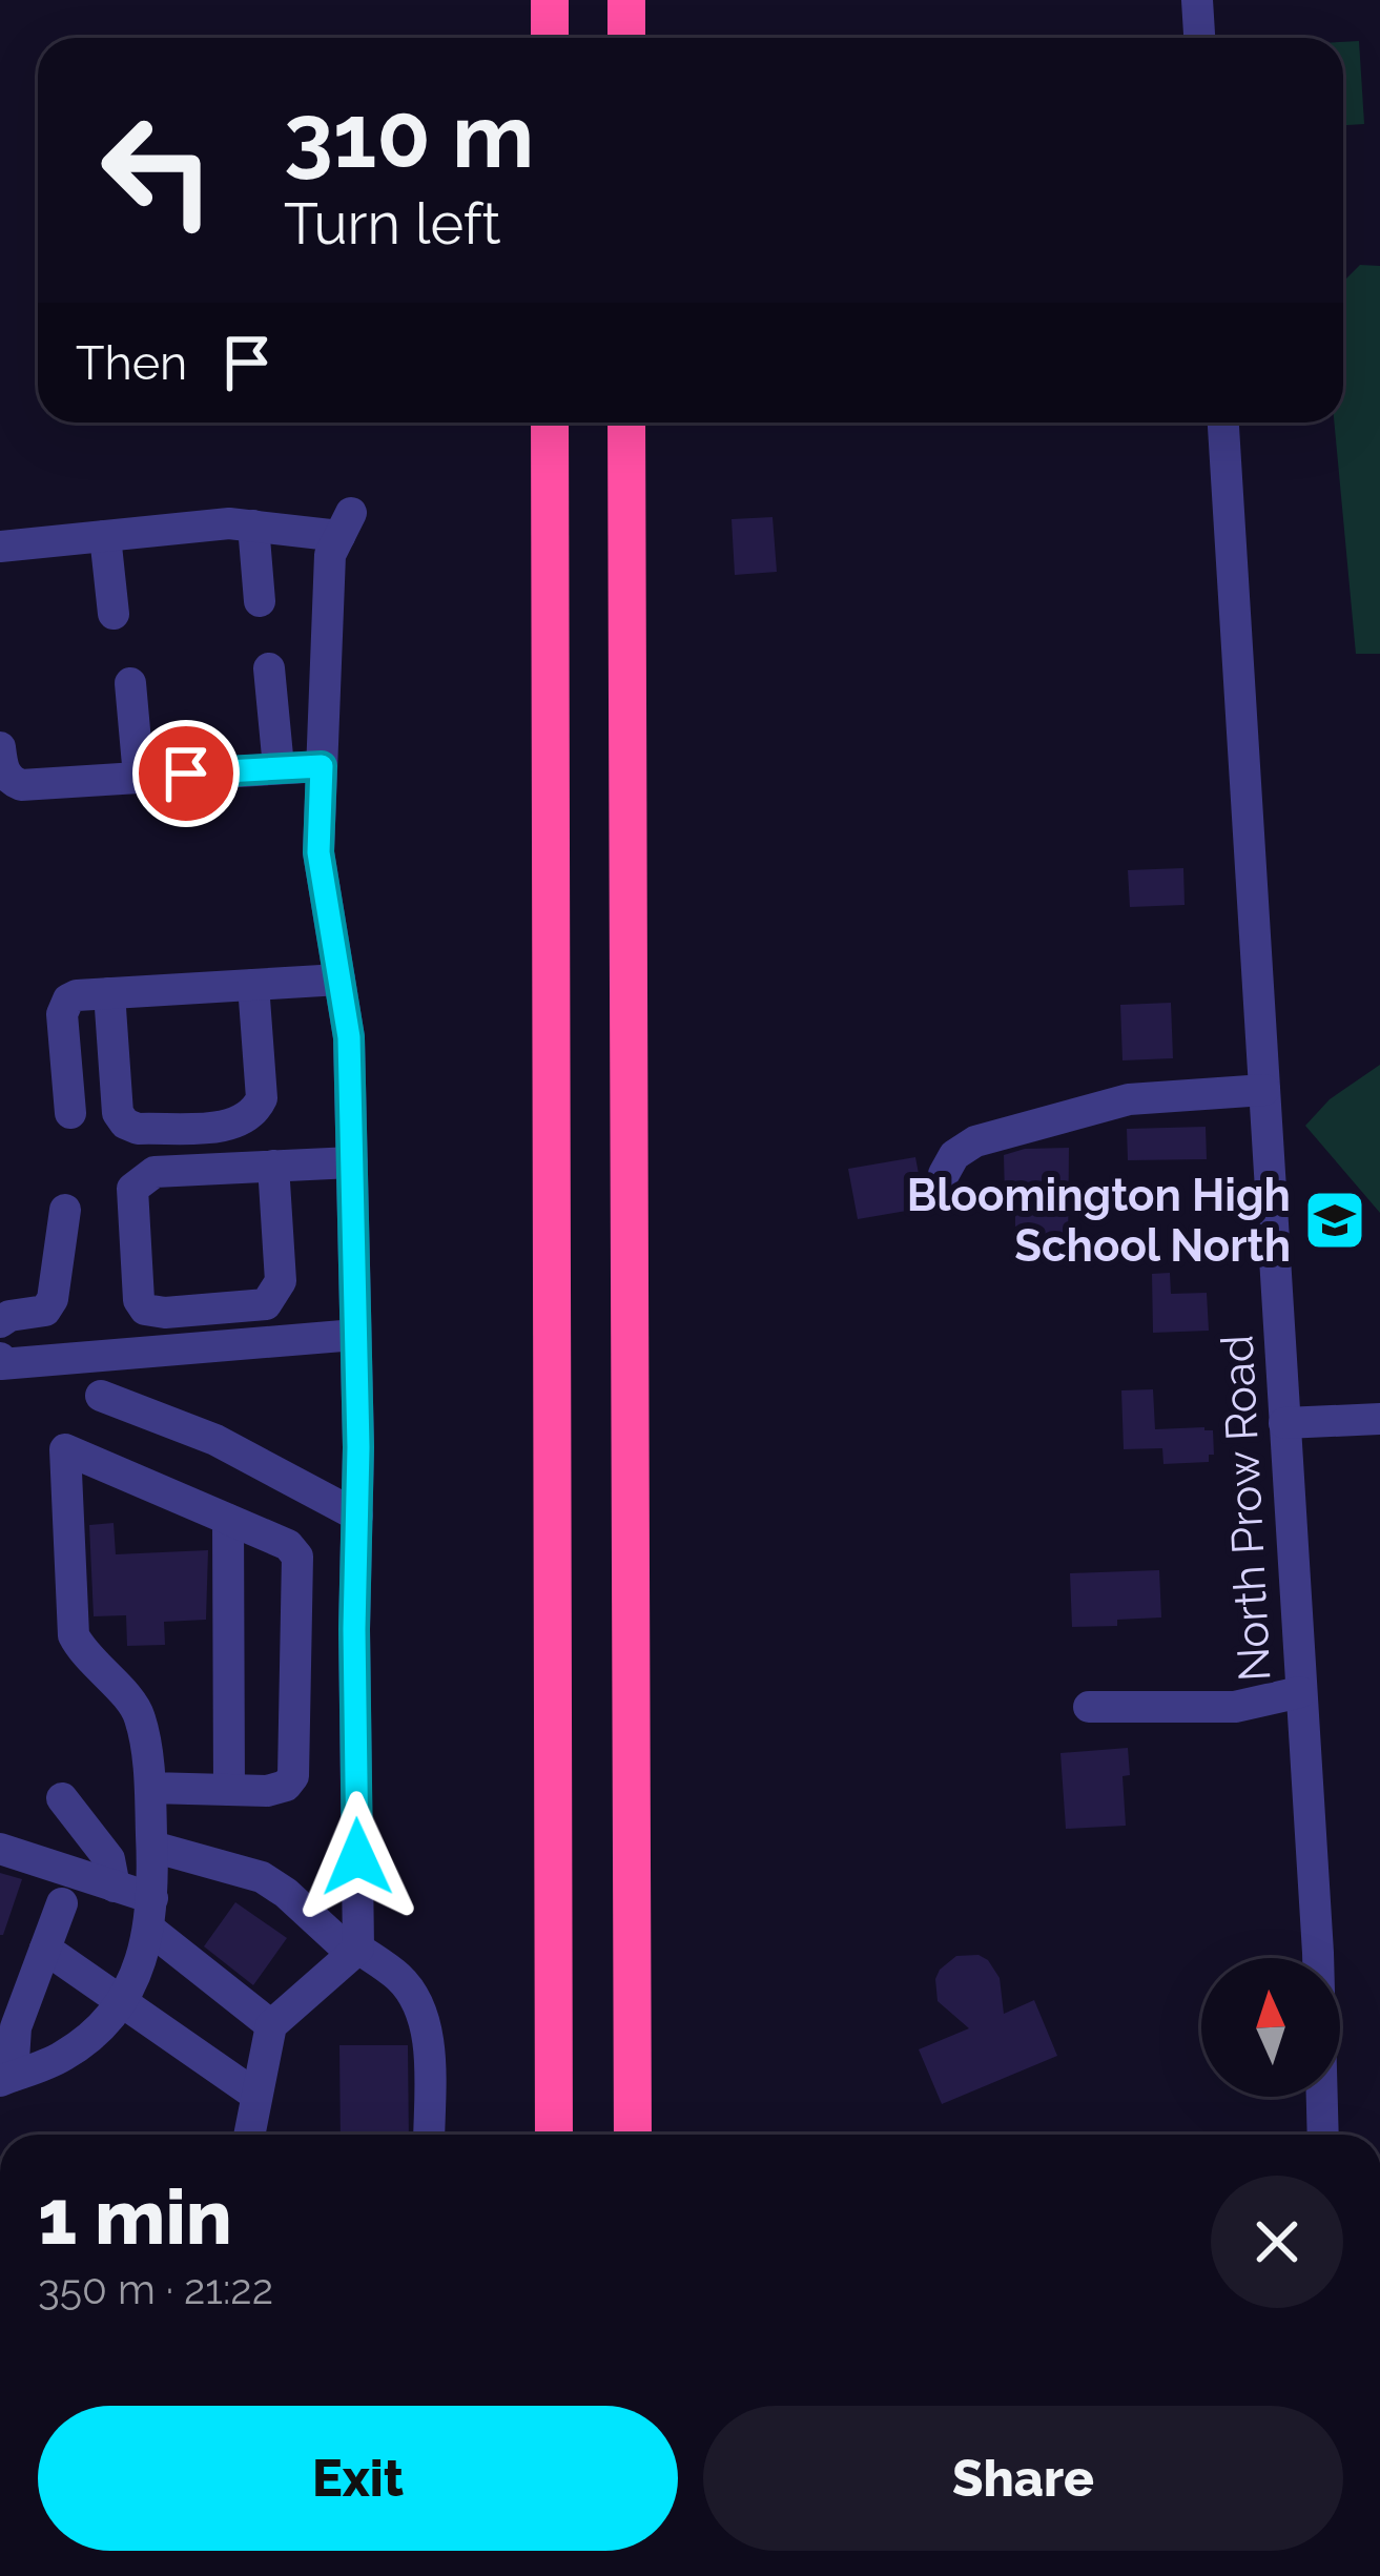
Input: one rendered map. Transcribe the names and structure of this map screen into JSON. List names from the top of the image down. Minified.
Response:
{"streets":{"street":["North Prow Road"]},"places":{"school or university":["Bloomington High School North"]},"north":"top","page":{"turn":["310 m","Turn left"],"then":"Then","heading":["1 min","350 m · 21:22"],"buttons":["Exit","Share"]}}
